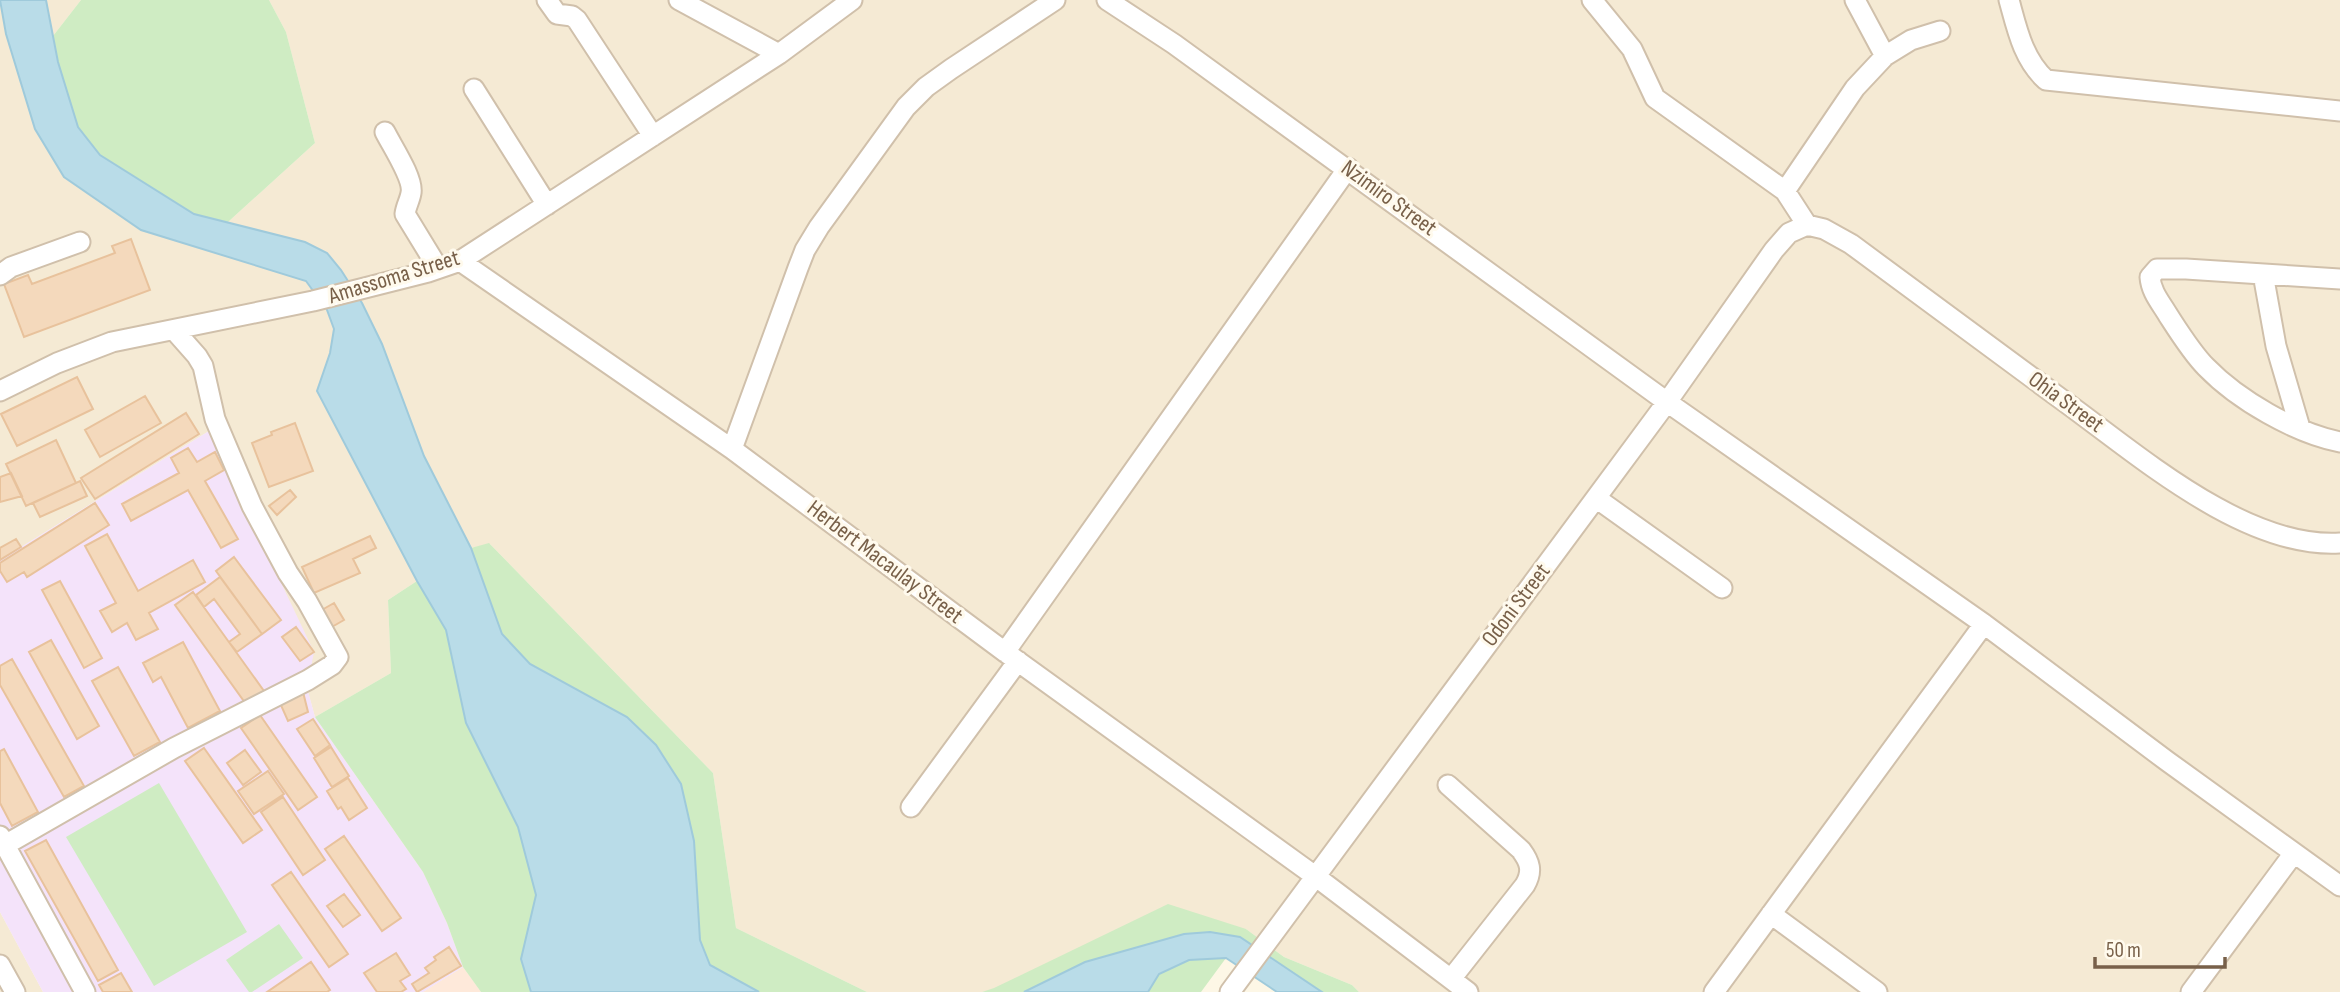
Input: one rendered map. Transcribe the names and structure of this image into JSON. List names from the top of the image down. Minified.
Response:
{"streets":{"street":["Nzimiro Street","Amassoma Street","Ohia Street","Herbert Macaulay Street","Odoni Street"]},"crossings":[["Nzimiro Street","Odoni Street"],["Amassoma Street","Herbert Macaulay Street"],["Ohia Street","Odoni Street"],["Herbert Macaulay Street","Odoni Street"]],"scale_bar":"50 m"}
